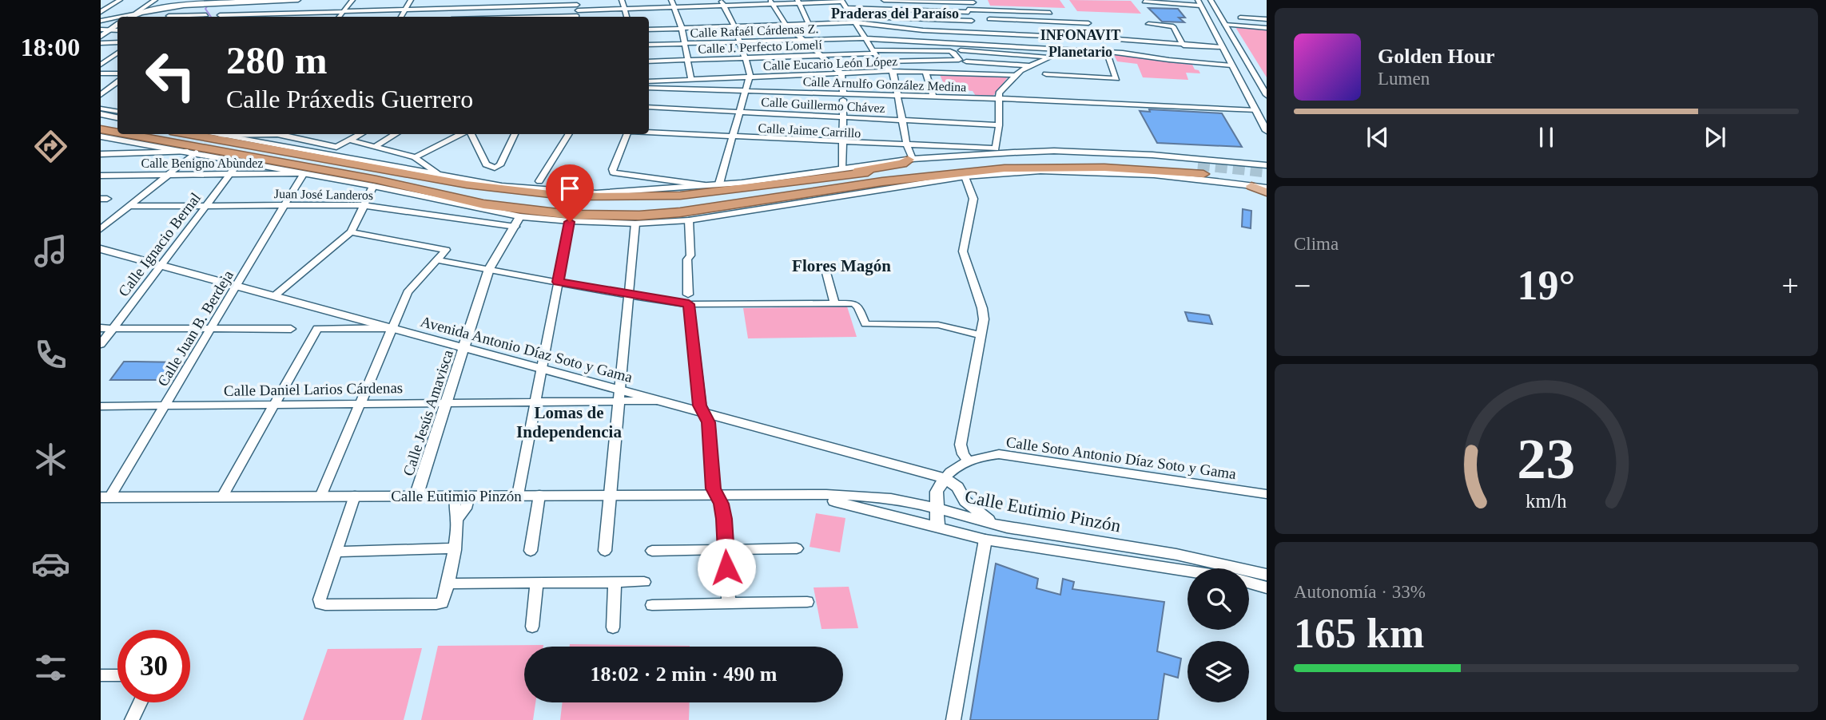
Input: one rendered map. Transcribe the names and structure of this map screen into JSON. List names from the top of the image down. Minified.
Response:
{"streets":{"street":["Calle Rafaél Cárdenas Z.","Calle J. Perfecto Lomelí","Calle Eucario León López","Calle Arnulfo González Medina","Calle Guillermo Chávez","Calle Jaime Carrillo","Calle Benigno Abùndez","Juan José Landeros","Calle Ignacio Bernal","Calle Juan B. Berdeja","Avenida Antonio Díaz Soto y Gama","Calle Daniel Larios Cárdenas","Calle Jesús Amavisca","Calle Soto Antonio Díaz Soto y Gama","Calle Eutimio Pinzón"]},"crossings":[["Calle Guillermo Chávez","Calle Jaime Carrillo"],["Calle Benigno Abùndez","Calle Ignacio Bernal"],["Calle Benigno Abùndez","Calle Juan B. Berdeja"],["Juan José Landeros","Calle Ignacio Bernal"],["Juan José Landeros","Calle Juan B. Berdeja"],["Juan José Landeros","Calle Jesús Amavisca"],["Calle Ignacio Bernal","Avenida Antonio Díaz Soto y Gama"],["Calle Juan B. Berdeja","Avenida Antonio Díaz Soto y Gama"],["Calle Juan B. Berdeja","Calle Daniel Larios Cárdenas"],["Calle Juan B. Berdeja","Calle Eutimio Pinzón"],["Avenida Antonio Díaz Soto y Gama","Calle Daniel Larios Cárdenas"],["Avenida Antonio Díaz Soto y Gama","Calle Jesús Amavisca"],["Avenida Antonio Díaz Soto y Gama","Calle Soto Antonio Díaz Soto y Gama"],["Calle Daniel Larios Cárdenas","Calle Jesús Amavisca"],["Calle Jesús Amavisca","Calle Eutimio Pinzón"]],"districts":["Praderas del Paraíso","INFONAVIT Planetario","Flores Magón","Lomas de Independencia"],"page":{"tabs":"18:00","turn":["280 m","Calle Práxedis Guerrero"],"song":["Golden Hour","Lumen"],"tile":["Clima",["Autonomía · 33%","165 km"]],"heat":["−","19°","+"],"limit":"30","trip":"18:02 · 2 min · 490 m","gauge":["23","km/h"]}}
